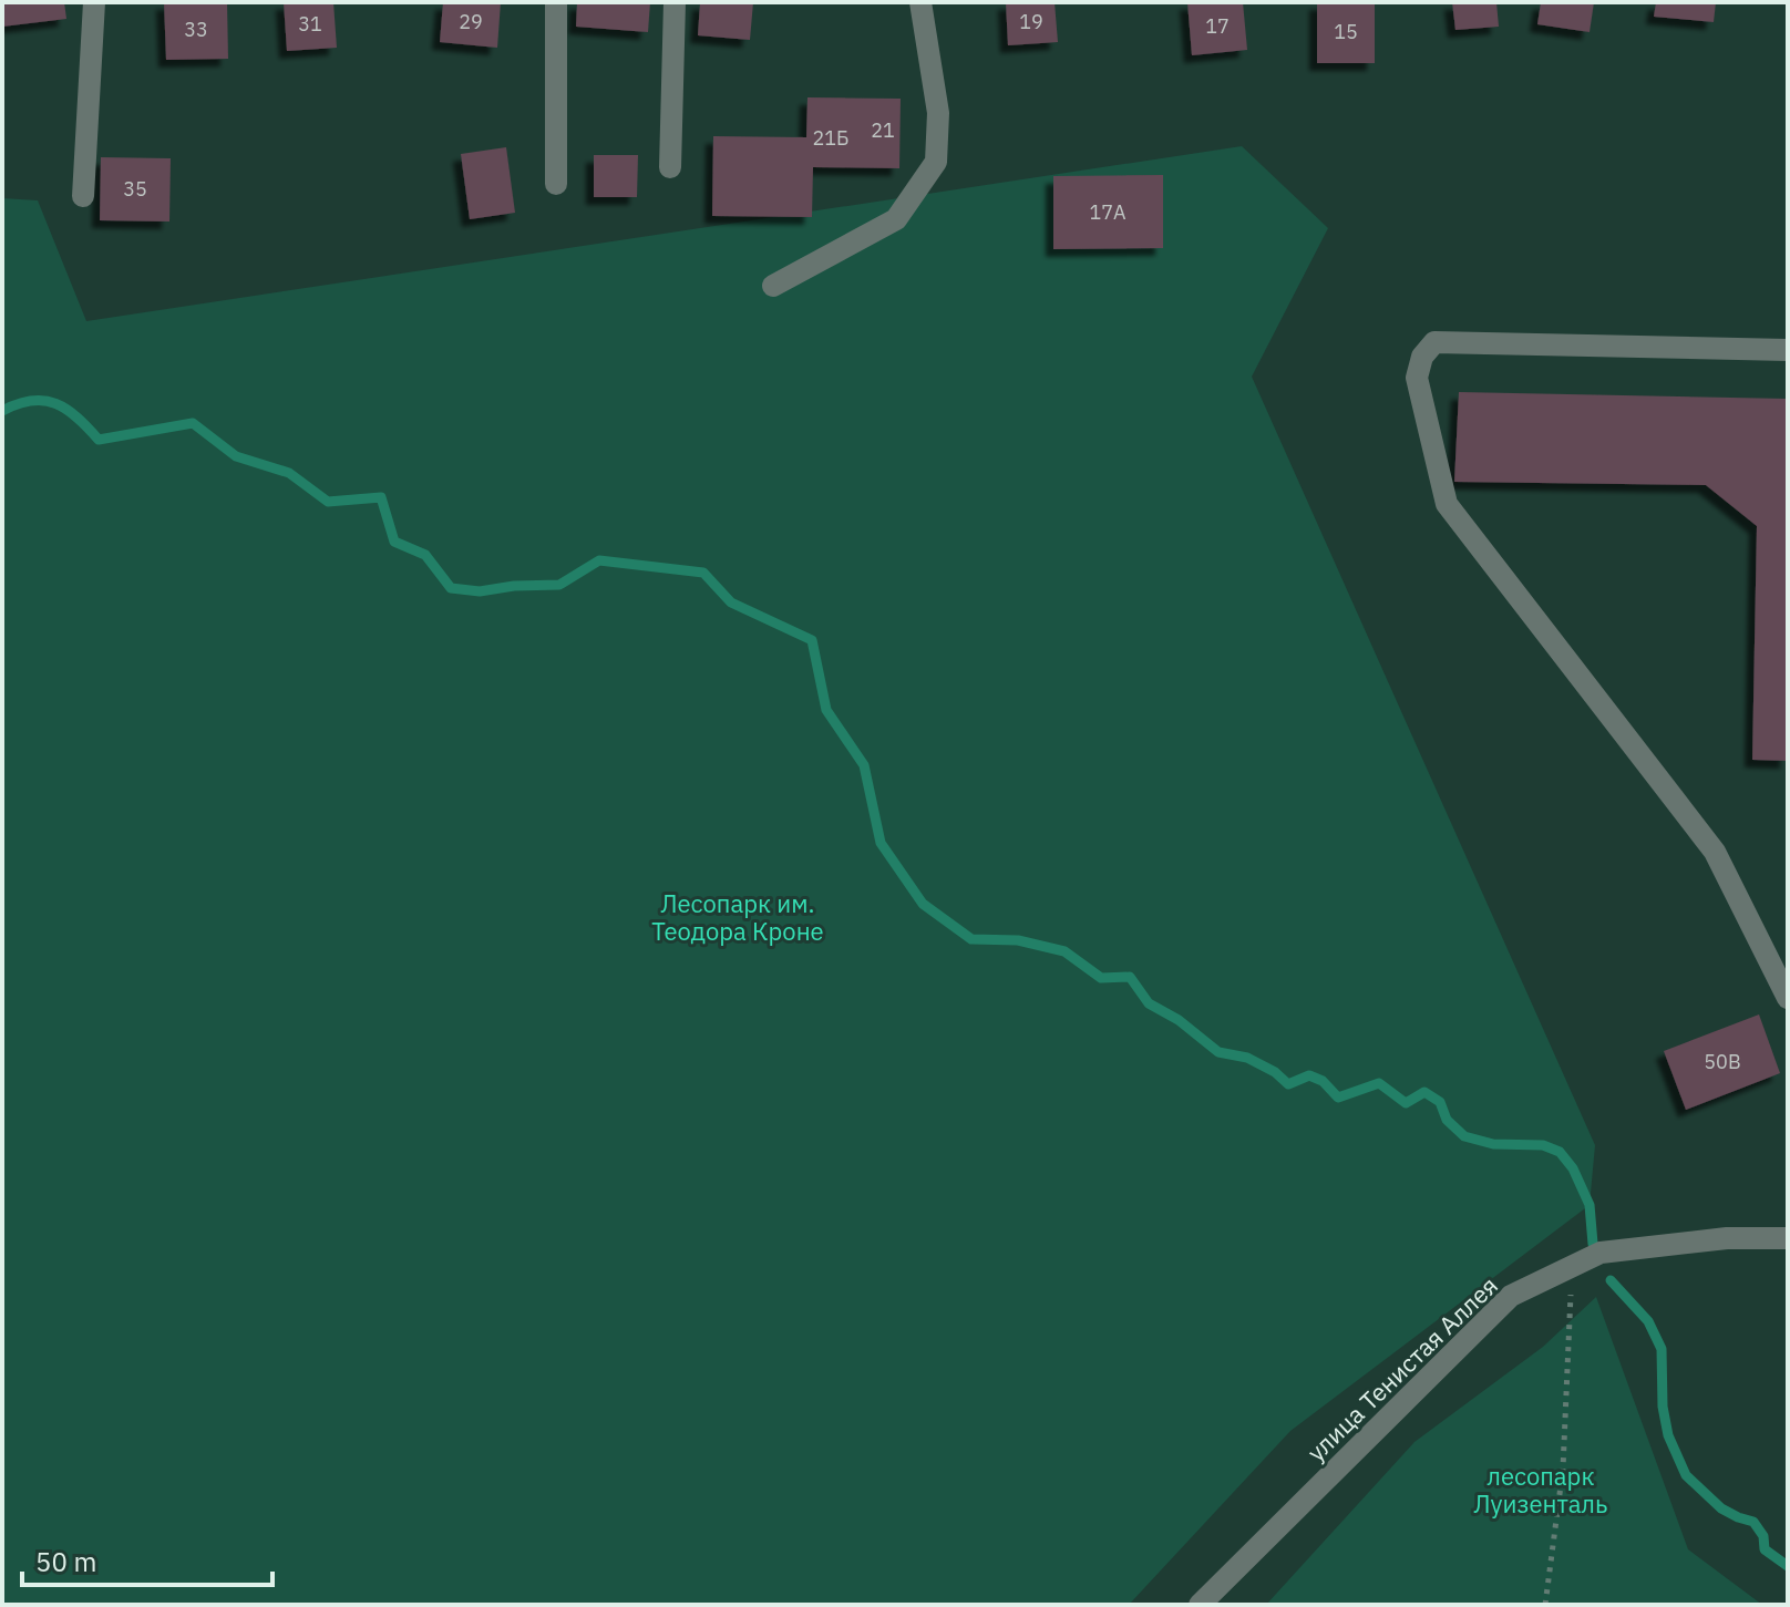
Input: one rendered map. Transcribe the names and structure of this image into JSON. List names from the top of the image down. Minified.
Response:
{"streets":{"street":["улица Тенистая Аллея"]},"parks":["Лесопарк им. Теодора Кроне","лесопарк Луизенталь"],"house_numbers":["29","19","31","17","33","15","21","21Б","35","17А","50В"],"scale_bar":"50 m"}
